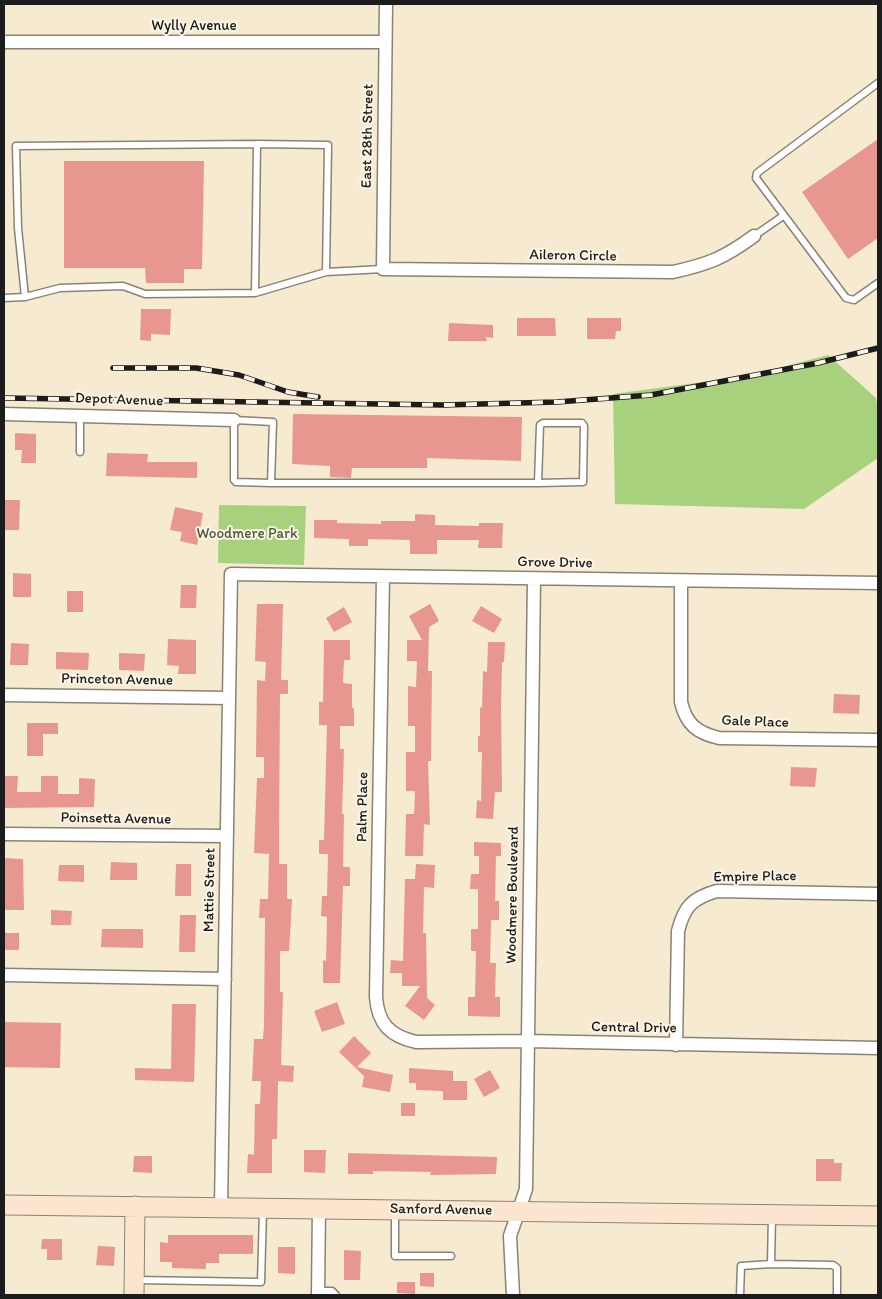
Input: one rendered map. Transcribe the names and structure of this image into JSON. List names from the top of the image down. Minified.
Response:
{"streets":{"main road":["Sanford Avenue"],"street":["Wylly Avenue","East 28th Street","Aileron Circle","Depot Avenue","Grove Drive","Princeton Avenue","Gale Place","Palm Place","Poinsetta Avenue","Empire Place","Mattie Street","Woodmere Boulevard","Central Drive"]},"crossings":[["Wylly Avenue","East 28th Street"],["East 28th Street","Aileron Circle"],["Grove Drive","Gale Place"],["Grove Drive","Palm Place"],["Grove Drive","Mattie Street"],["Grove Drive","Woodmere Boulevard"],["Princeton Avenue","Mattie Street"],["Palm Place","Central Drive"],["Poinsetta Avenue","Mattie Street"],["Empire Place","Central Drive"],["Mattie Street","Sanford Avenue"],["Woodmere Boulevard","Central Drive"],["Woodmere Boulevard","Sanford Avenue"]],"parks":["Woodmere Park"]}
